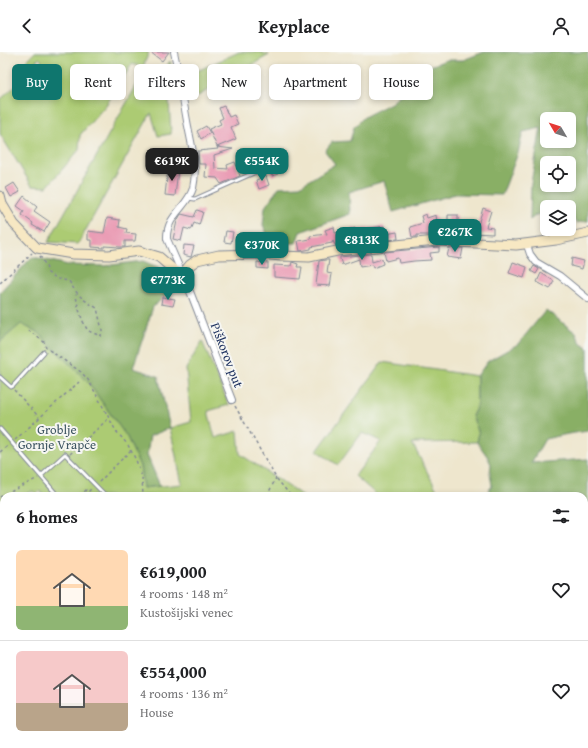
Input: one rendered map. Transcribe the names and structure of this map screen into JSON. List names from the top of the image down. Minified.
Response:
{"streets":{"street":["Piškorov put"]},"parks":["Groblje Gornje Vrapče"],"north":"top left","page":{"header":"Keyplace","chip":["Buy","Rent","Filters","New","Apartment","House"],"price":["€619K","€554K","€267K","€813K","€370K","€773K"],"heading":"6 homes","list":[{"name":"€619,000","note":"4 rooms · 148 m² · Kustošijski venec"},{"name":"€554,000","note":"4 rooms · 136 m² · House"}]}}
